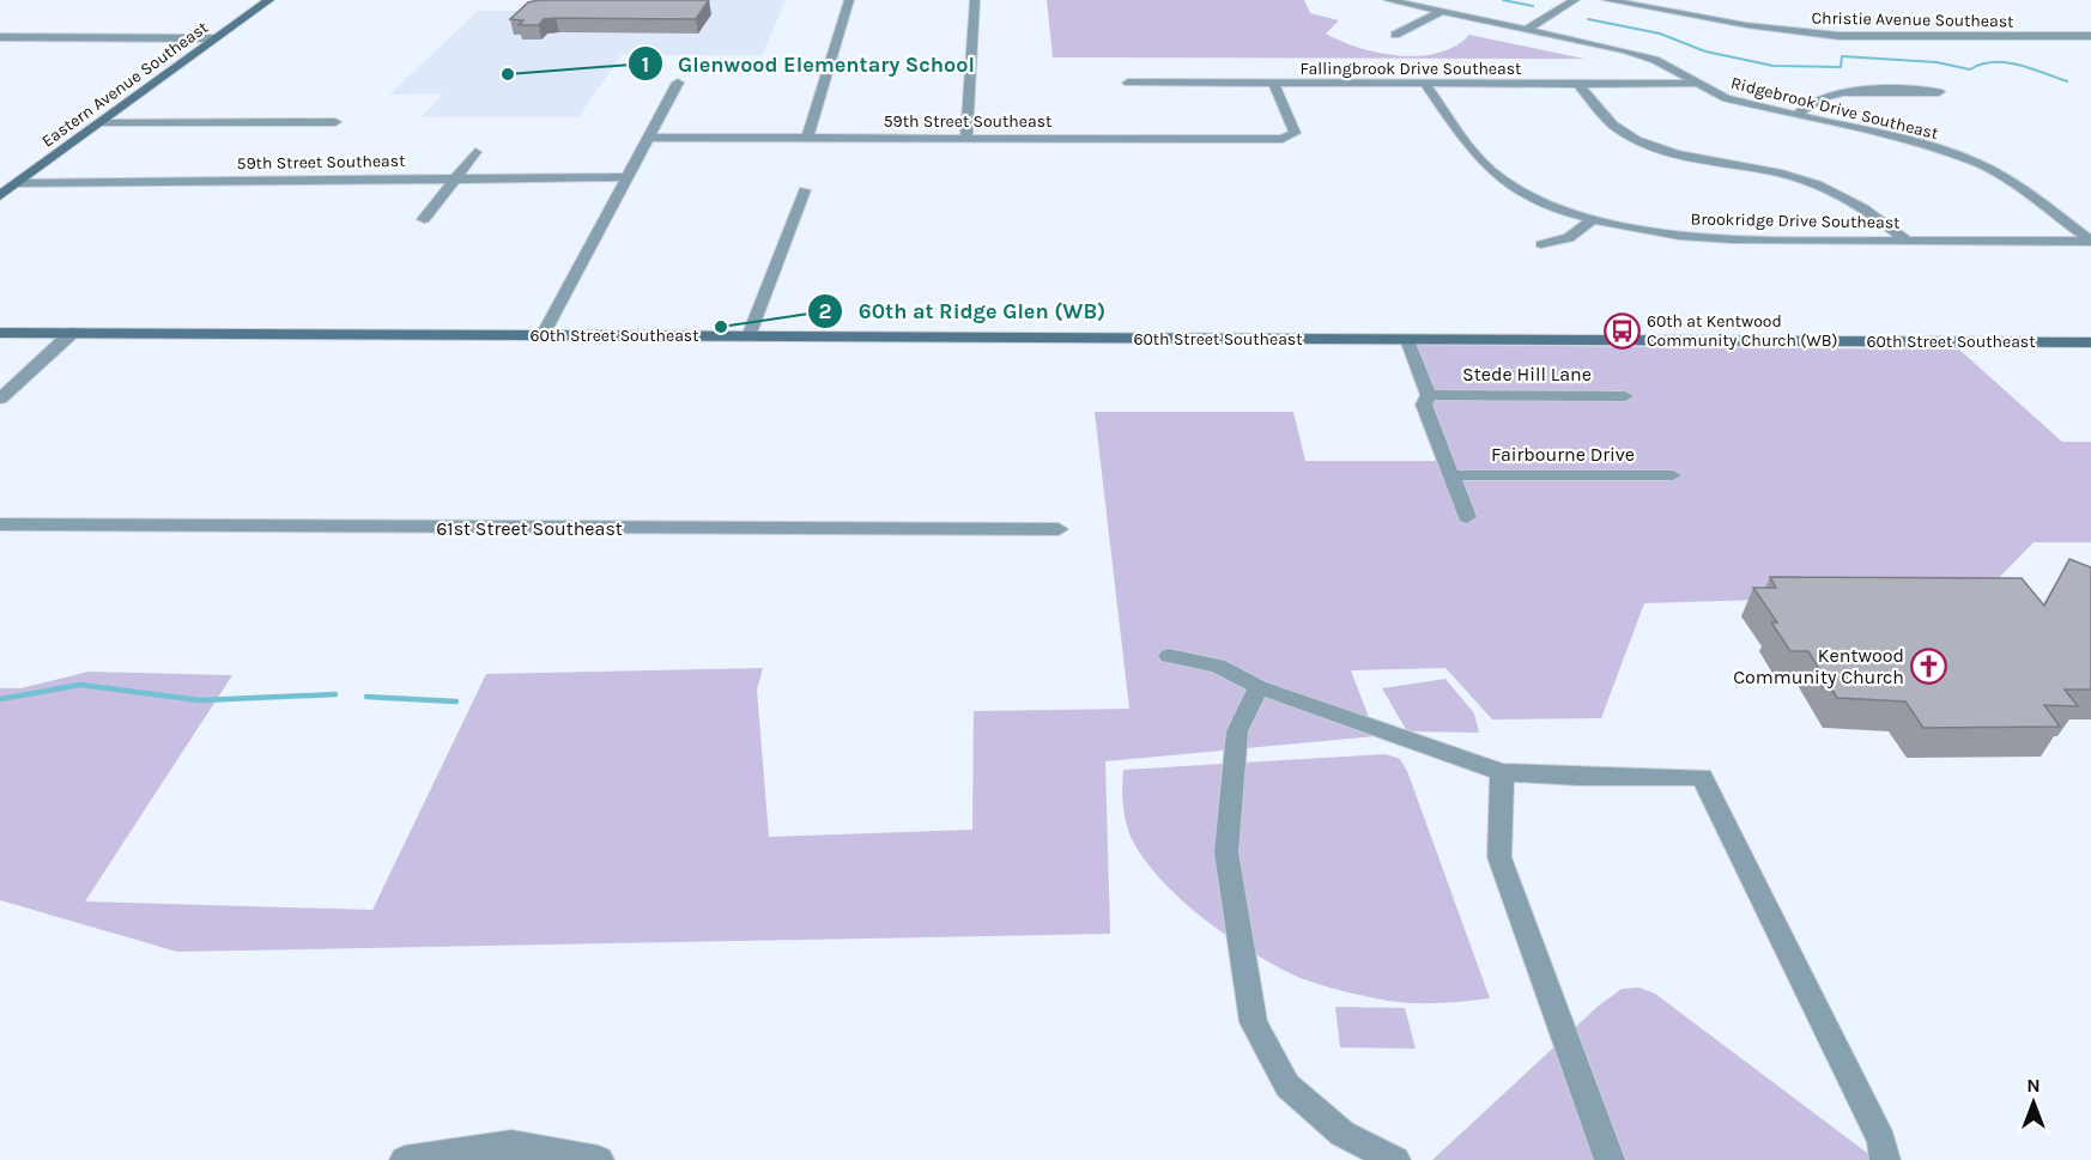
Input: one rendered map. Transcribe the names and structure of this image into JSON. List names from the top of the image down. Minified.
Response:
{"streets":{"main road":["Eastern Avenue Southeast","60th Street Southeast"],"street":["Christie Avenue Southeast","Fallingbrook Drive Southeast","Ridgebrook Drive Southeast","59th Street Southeast","Brookridge Drive Southeast","Stede Hill Lane","Fairbourne Drive","61st Street Southeast"]},"crossings":[["Fallingbrook Drive Southeast","Ridgebrook Drive Southeast"],["Fallingbrook Drive Southeast","59th Street Southeast"],["Fallingbrook Drive Southeast","Brookridge Drive Southeast"],["Eastern Avenue Southeast","59th Street Southeast"],["Ridgebrook Drive Southeast","Brookridge Drive Southeast"]],"places":{"other":["Glenwood Elementary School","60th at Ridge Glen (WB)"],"bus stop":["60th at Kentwood Community Church (WB)"],"church":["Kentwood Community Church"]},"north":"top"}
